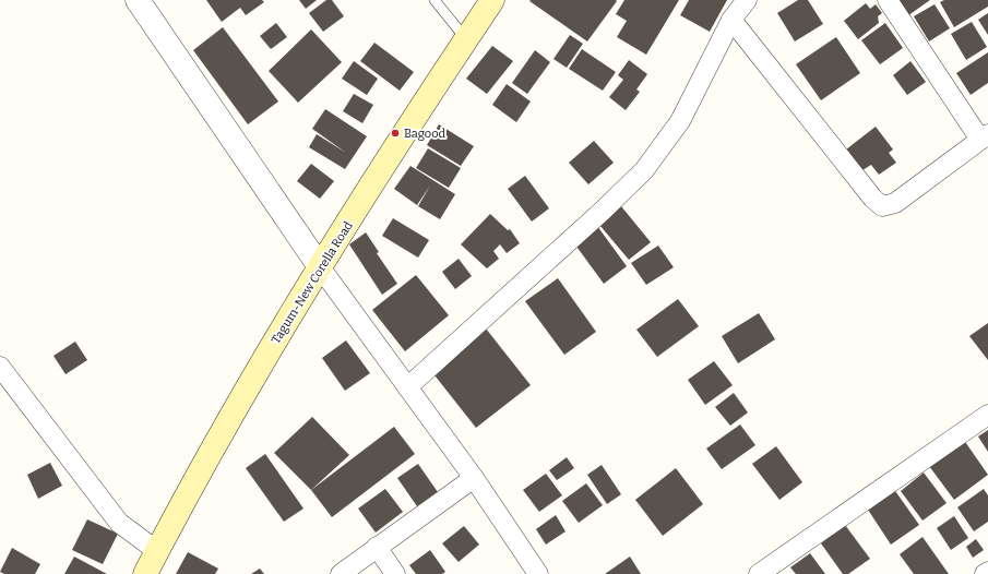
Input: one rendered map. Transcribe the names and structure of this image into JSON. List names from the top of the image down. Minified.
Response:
{"streets":{"main road":["Tagum-New Corella Road"]},"places":["Bagood"]}
